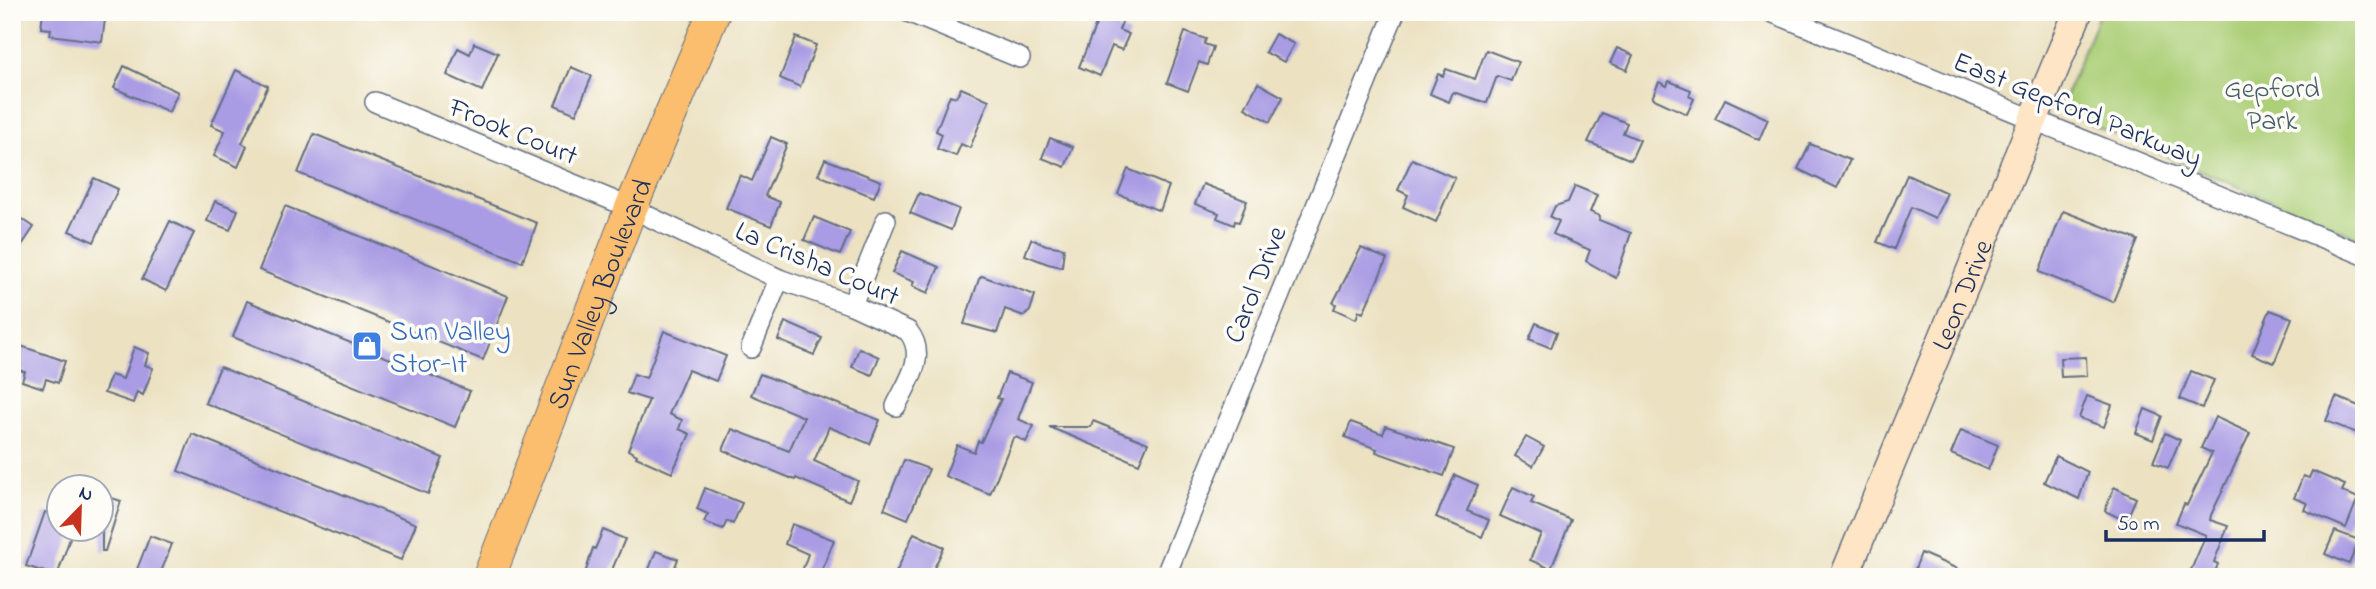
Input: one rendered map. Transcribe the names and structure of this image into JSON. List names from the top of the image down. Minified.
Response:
{"streets":{"main road":["Sun Valley Boulevard"],"street":["East Gepford Parkway","Frook Court","La Crisha Court","Carol Drive","Leon Drive"]},"crossings":[["East Gepford Parkway","Leon Drive"],["Frook Court","La Crisha Court"],["Frook Court","Sun Valley Boulevard"],["La Crisha Court","Sun Valley Boulevard"]],"parks":["Gepford Park"],"places":{"shop":["Sun Valley Stor-It"]},"scale_bar":"50 m","north":"top right"}
